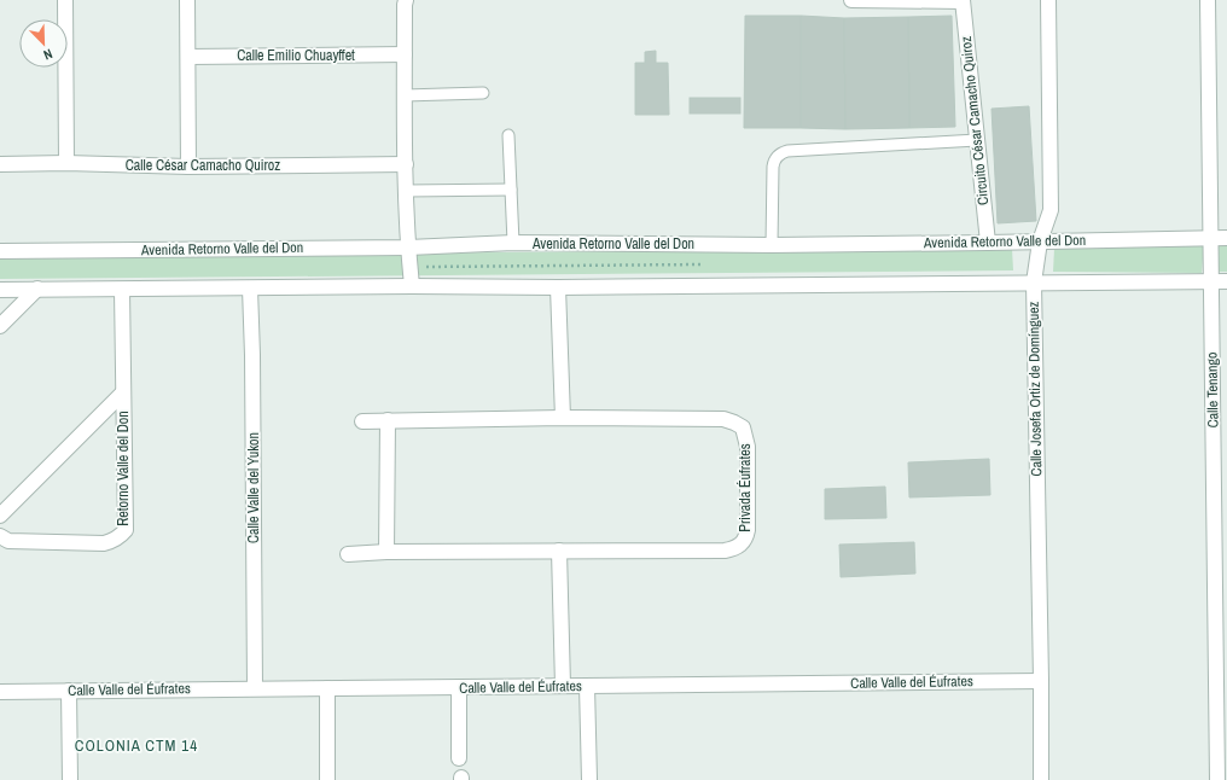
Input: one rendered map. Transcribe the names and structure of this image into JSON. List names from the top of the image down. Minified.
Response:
{"streets":{"street":["Calle Emilio Chuayffet","Circuito César Camacho Quiroz","Calle César Camacho Quiroz","Avenida Retorno Valle del Don","Calle Josefa Ortiz de Domínguez","Calle Tenango","Retorno Valle del Don","Calle Valle del Yukon","Privada Éufrates","Calle Valle del Éufrates"]},"crossings":[["Circuito César Camacho Quiroz","Avenida Retorno Valle del Don"],["Avenida Retorno Valle del Don","Calle Josefa Ortiz de Domínguez"],["Avenida Retorno Valle del Don","Calle Tenango"],["Calle Josefa Ortiz de Domínguez","Calle Valle del Éufrates"],["Calle Valle del Yukon","Calle Valle del Éufrates"]],"districts":["COLONIA CTM 14"],"north":"bottom right"}
